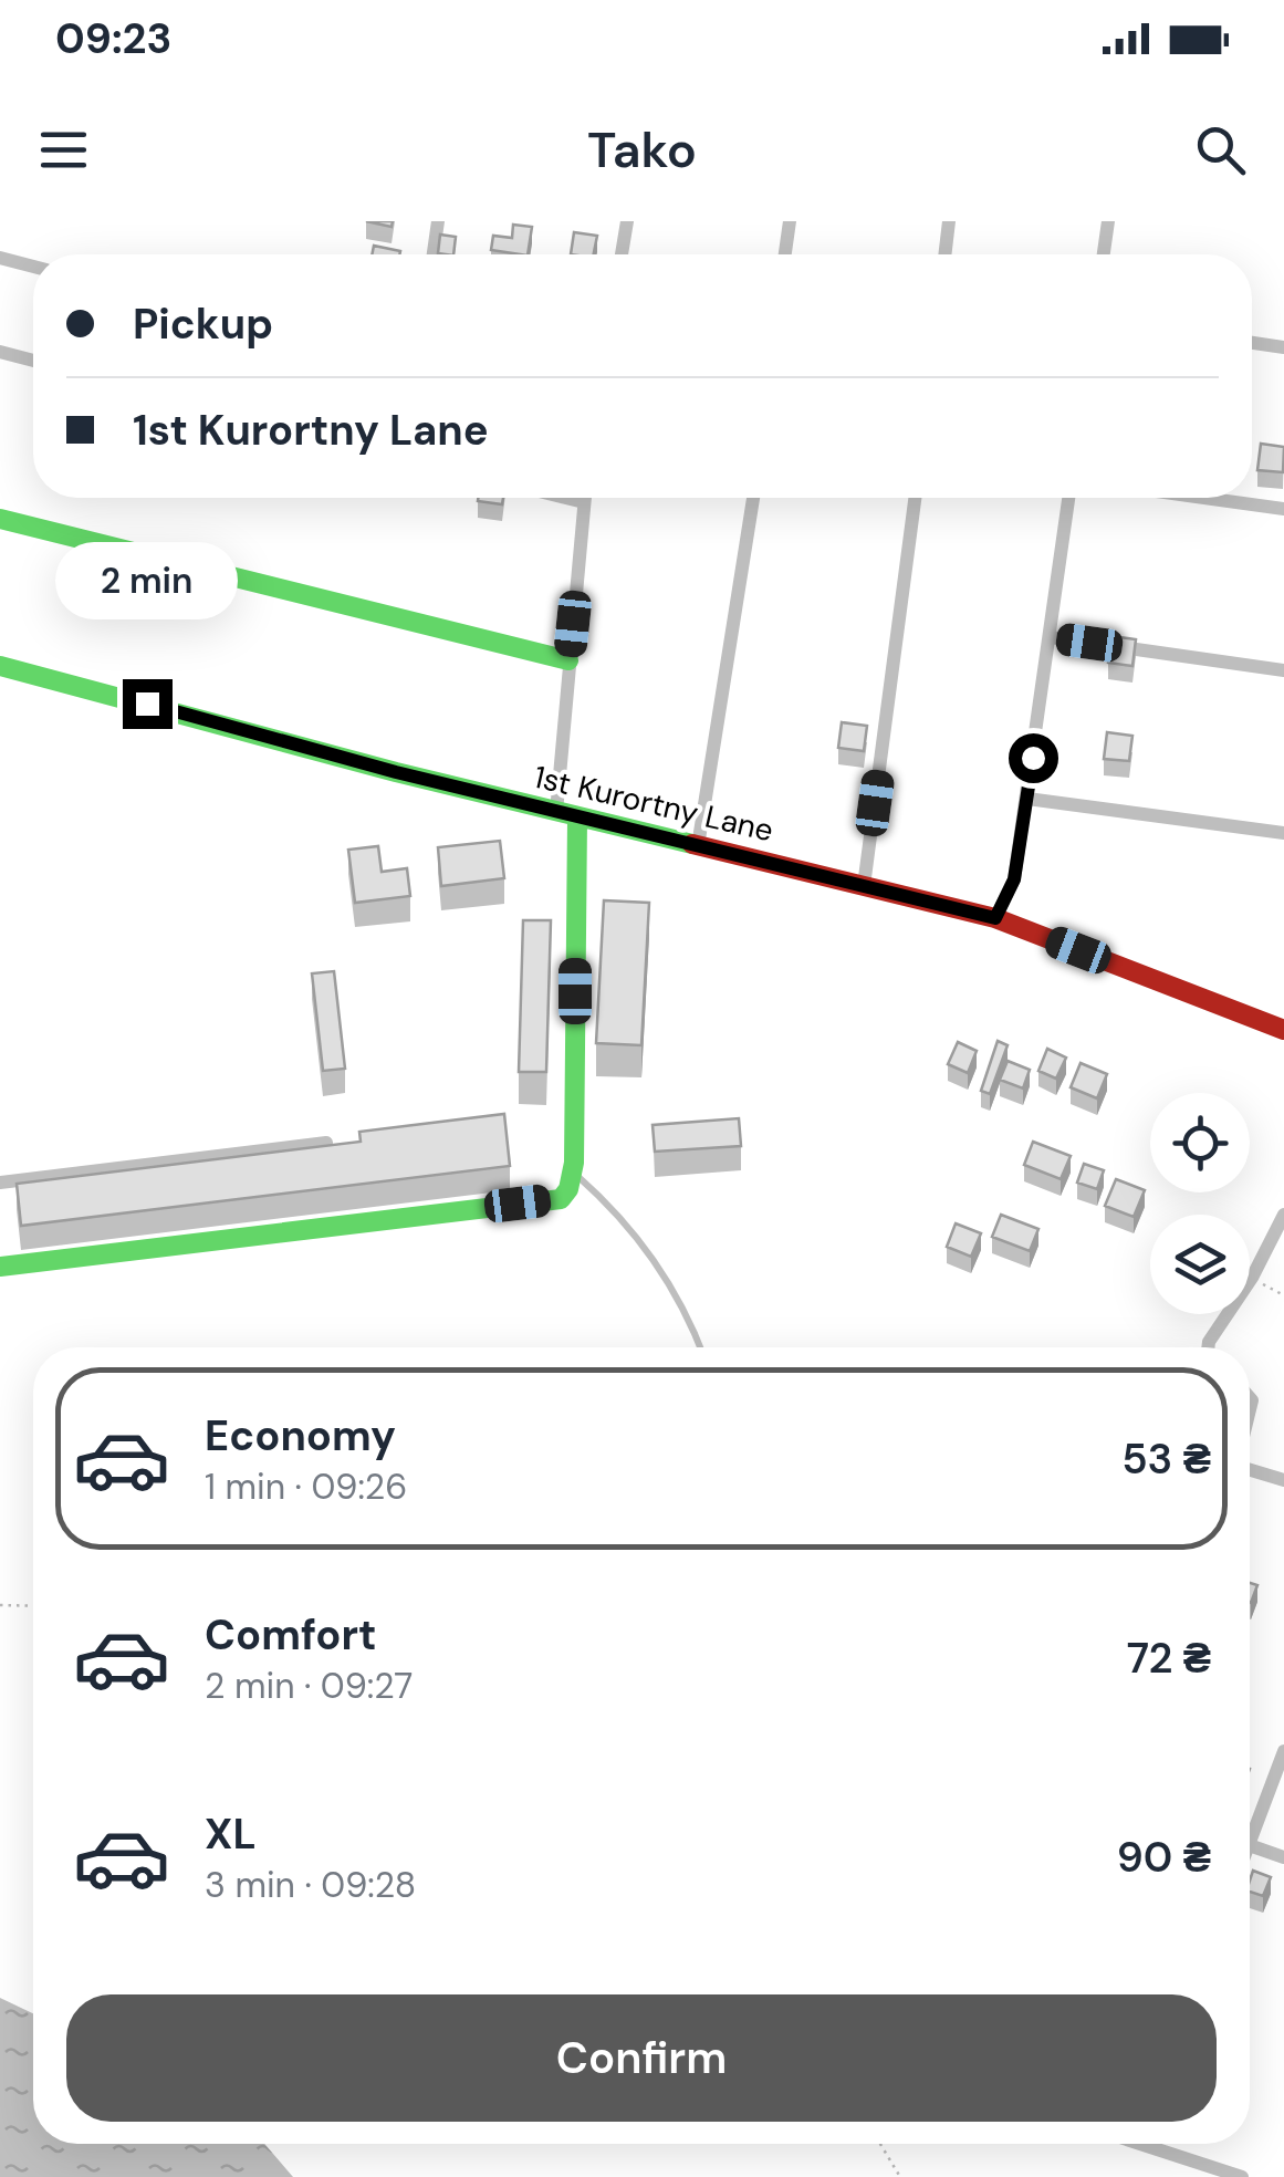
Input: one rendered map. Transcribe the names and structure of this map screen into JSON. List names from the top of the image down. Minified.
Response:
{"streets":{"street":["1st Kurortny Lane"]},"page":{"status":"09:23","header":"Tako","banner":["Pickup","1st Kurortny Lane"],"bubble":"2 min","list":[{"name":"Economy","note":"1 min · 09:26","value":"53 ₴"},{"name":"Comfort","note":"2 min · 09:27","value":"72 ₴"},{"name":"XL","note":"3 min · 09:28","value":"90 ₴"}],"buttons":"Confirm"}}
